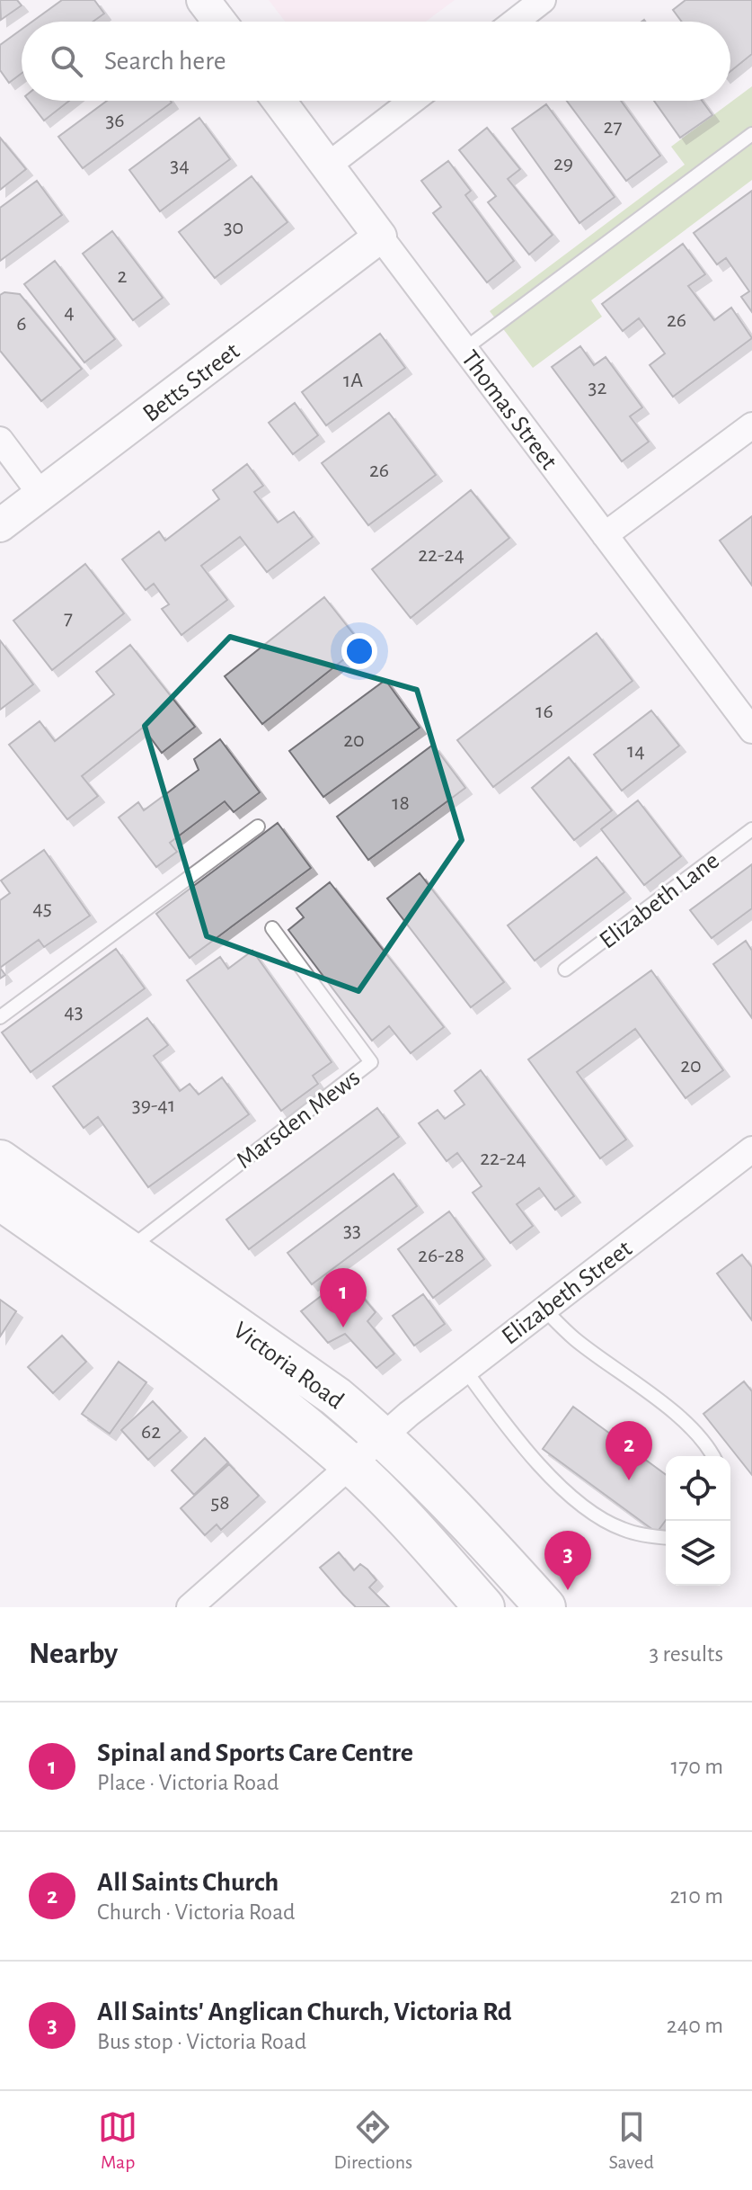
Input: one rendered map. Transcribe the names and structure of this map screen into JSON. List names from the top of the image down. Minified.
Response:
{"streets":{"main road":["Victoria Road"],"street":["Betts Street","Thomas Street","Elizabeth Street"],"lane":["Elizabeth Lane","Marsden Mews"]},"crossings":[["Betts Street","Thomas Street"],["Marsden Mews","Victoria Road"],["Elizabeth Street","Victoria Road"]],"house_numbers":["36","27","29","34","30","2","4","26","6","1A","32","26","22-24","7","16","20","14","18","45","43","20","39-41","22-24","33","26-28","62","58"],"page":{"search":"Search here","pins":["1","2","3"],"heading":["Nearby","3 results"],"list":[{"mark":"1","name":"Spinal and Sports Care Centre","note":"Place · Victoria Road","value":"170 m"},{"mark":"2","name":"All Saints Church","note":"Church · Victoria Road","value":"210 m"},{"mark":"3","name":"All Saints' Anglican Church, Victoria Rd","note":"Bus stop · Victoria Road","value":"240 m"}],"nav":["Map","Directions","Saved"]}}
